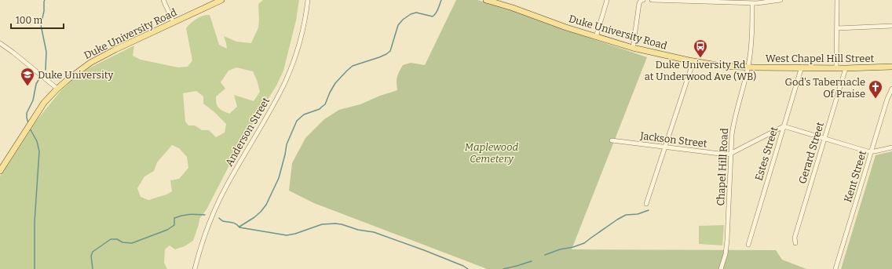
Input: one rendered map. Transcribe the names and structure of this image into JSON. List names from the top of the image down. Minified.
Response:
{"streets":{"main road":["Duke University Road","West Chapel Hill Street"],"street":["Anderson Street","Jackson Street","Gerard Street","Estes Street","Chapel Hill Road","Kent Street"]},"crossings":[["Duke University Road","West Chapel Hill Street"],["Duke University Road","Chapel Hill Road"],["West Chapel Hill Street","Gerard Street"],["West Chapel Hill Street","Estes Street"],["West Chapel Hill Street","Chapel Hill Road"],["Jackson Street","Estes Street"],["Jackson Street","Chapel Hill Road"]],"parks":["Maplewood Cemetery"],"places":{"bus stop":["Duke University Rd at Underwood Ave (WB)"],"school or university":["Duke University"],"church":["God's Tabernacle Of Praise"]},"scale_bar":"100 m"}
